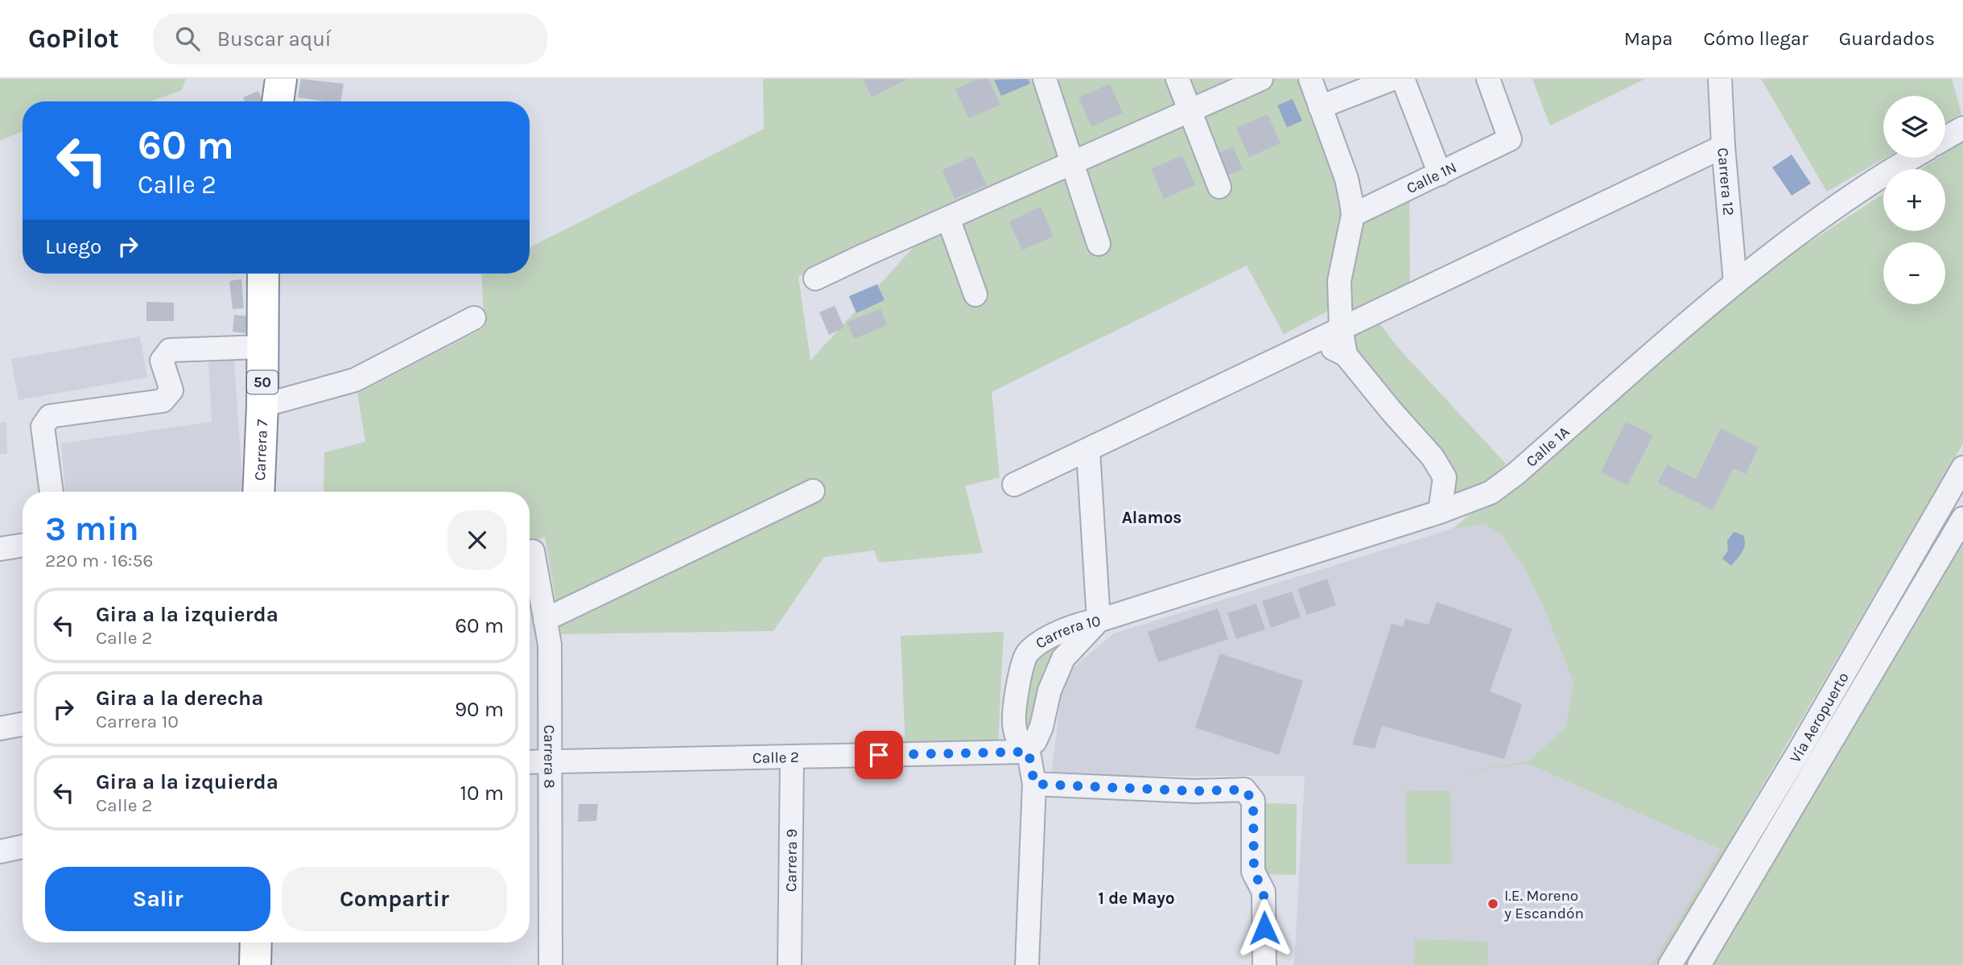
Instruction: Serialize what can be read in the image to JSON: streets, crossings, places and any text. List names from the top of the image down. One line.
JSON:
{"streets":{"highway":["50","Carrera 7"],"street":["Calle 1N","Carrera 12","Calle 1A","Carrera 10","Vía Aeropuerto","Calle 2","Carrera 8","Carrera 9"]},"crossings":[["Carrera 12","Calle 1A"],["Calle 1A","Carrera 10"],["Carrera 10","Calle 2"],["Calle 2","Carrera 8"],["Calle 2","Carrera 9"]],"districts":["Alamos","1 de Mayo"],"places":["I.E. Moreno y Escandón"],"page":{"header":"GoPilot","search":"Buscar aquí","nav":["Mapa","Cómo llegar","Guardados"],"map_buttons":["+","−"],"turn":["60 m","Calle 2"],"then":"Luego","heading":["3 min","220 m · 16:56"],"list":[{"name":"Gira a la izquierda","note":"Calle 2","value":"60 m"},{"name":"Gira a la derecha","note":"Carrera 10","value":"90 m"},{"name":"Gira a la izquierda","note":"Calle 2","value":"10 m"}],"buttons":["Salir","Compartir"]}}
